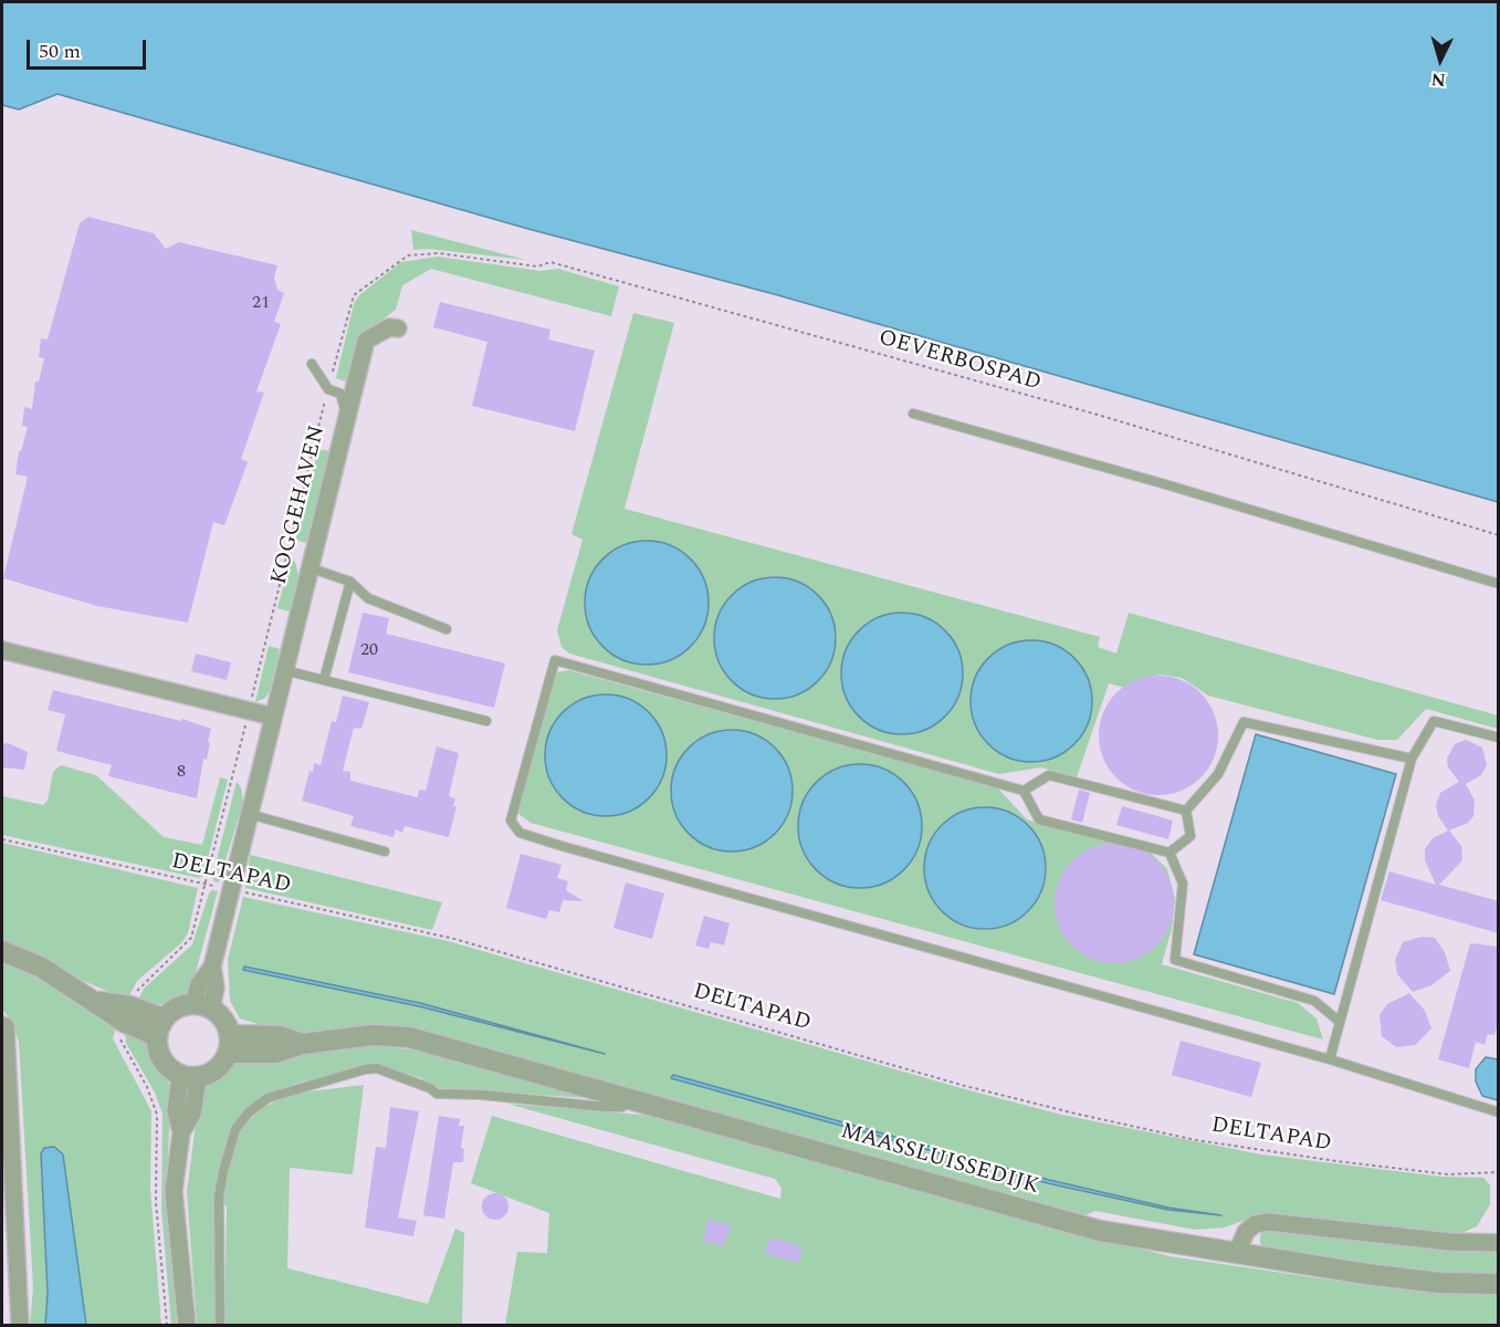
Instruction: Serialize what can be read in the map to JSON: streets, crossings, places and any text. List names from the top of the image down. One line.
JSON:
{"streets":{"street":["KOGGEHAVEN","MAASSLUISSEDIJK"],"path":["OEVERBOSPAD","DELTAPAD"]},"crossings":[["KOGGEHAVEN","DELTAPAD"],["KOGGEHAVEN","MAASSLUISSEDIJK"]],"house_numbers":["21","20","8"],"scale_bar":"50 m","north":"bottom"}
